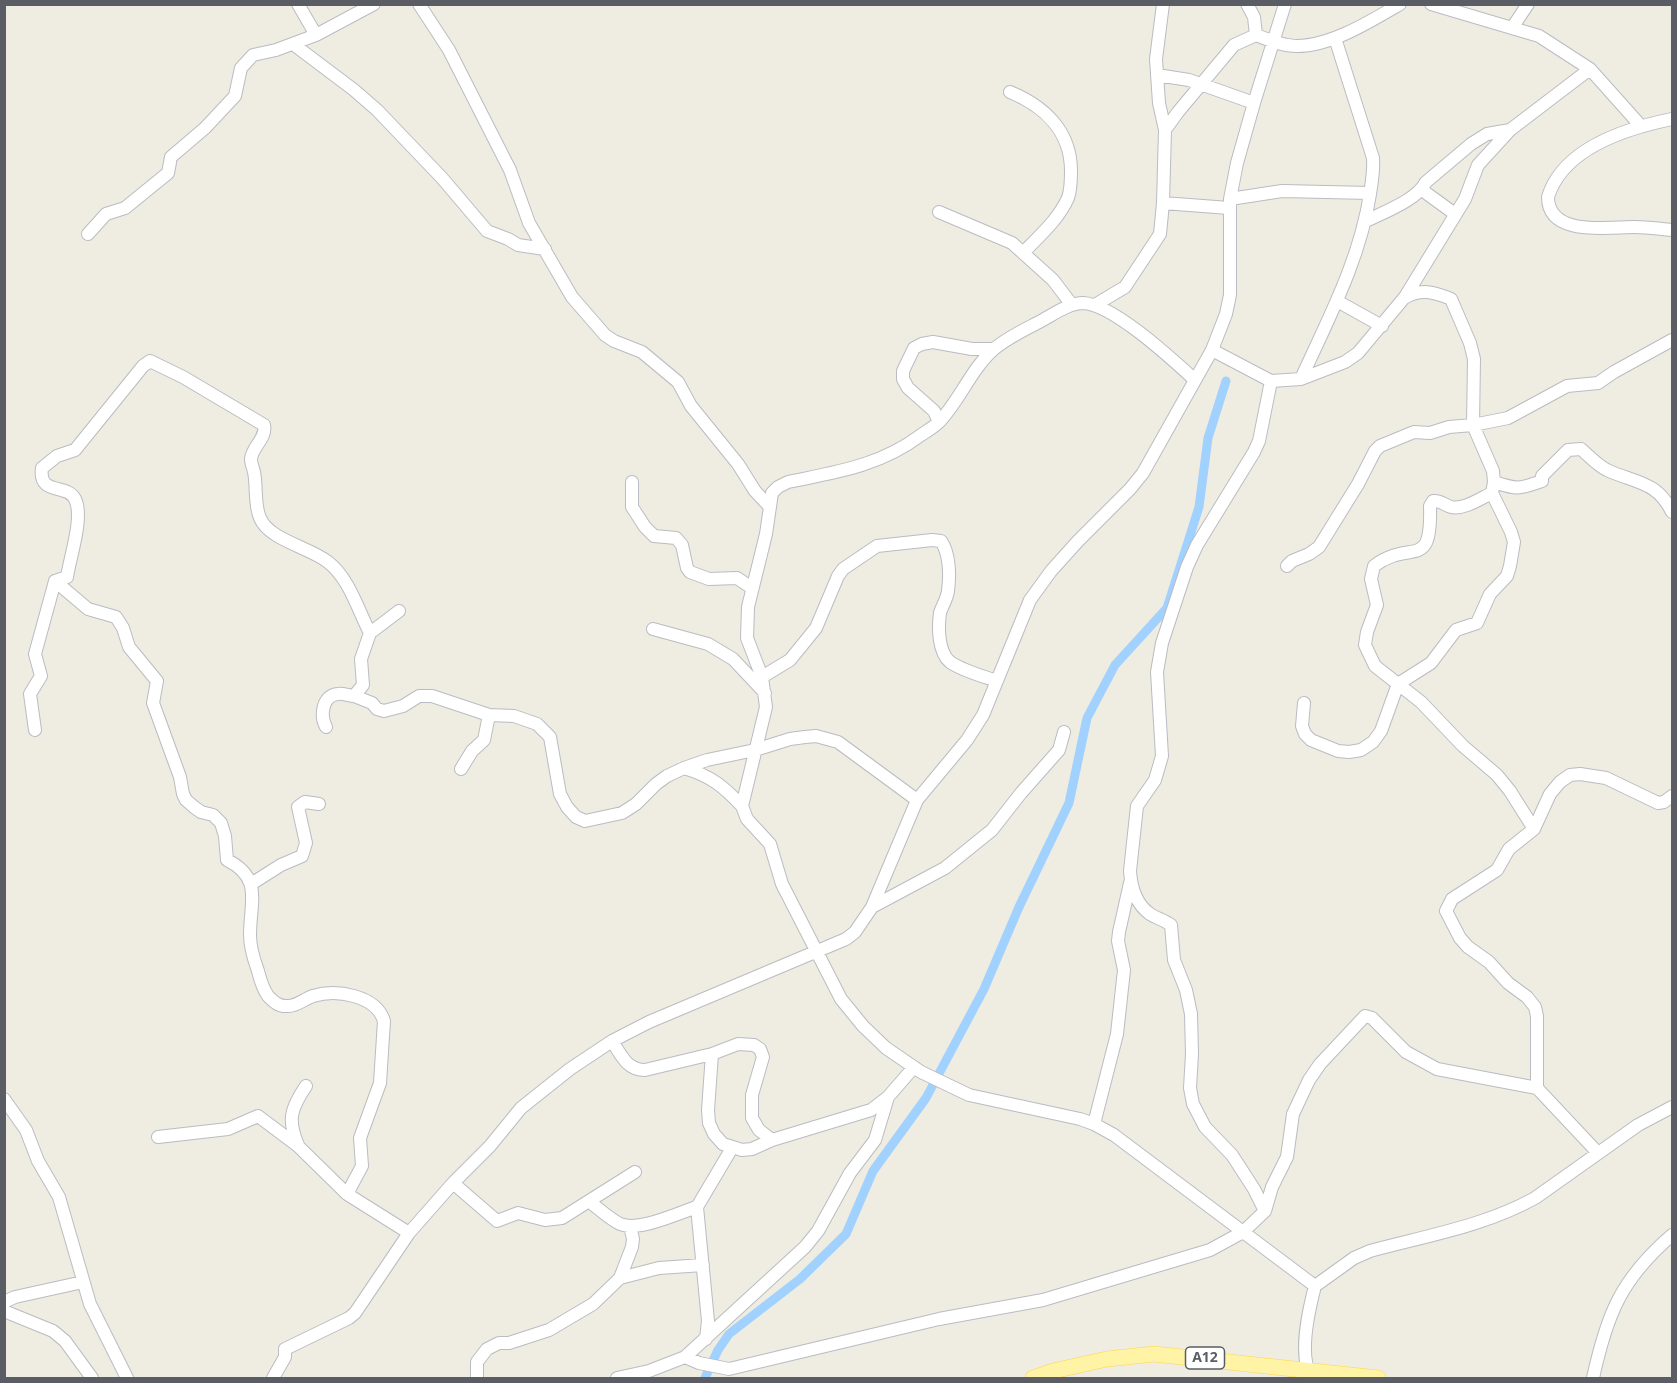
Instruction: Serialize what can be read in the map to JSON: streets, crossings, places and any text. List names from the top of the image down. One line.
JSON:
{"streets":{"main road":["A12"]}}
